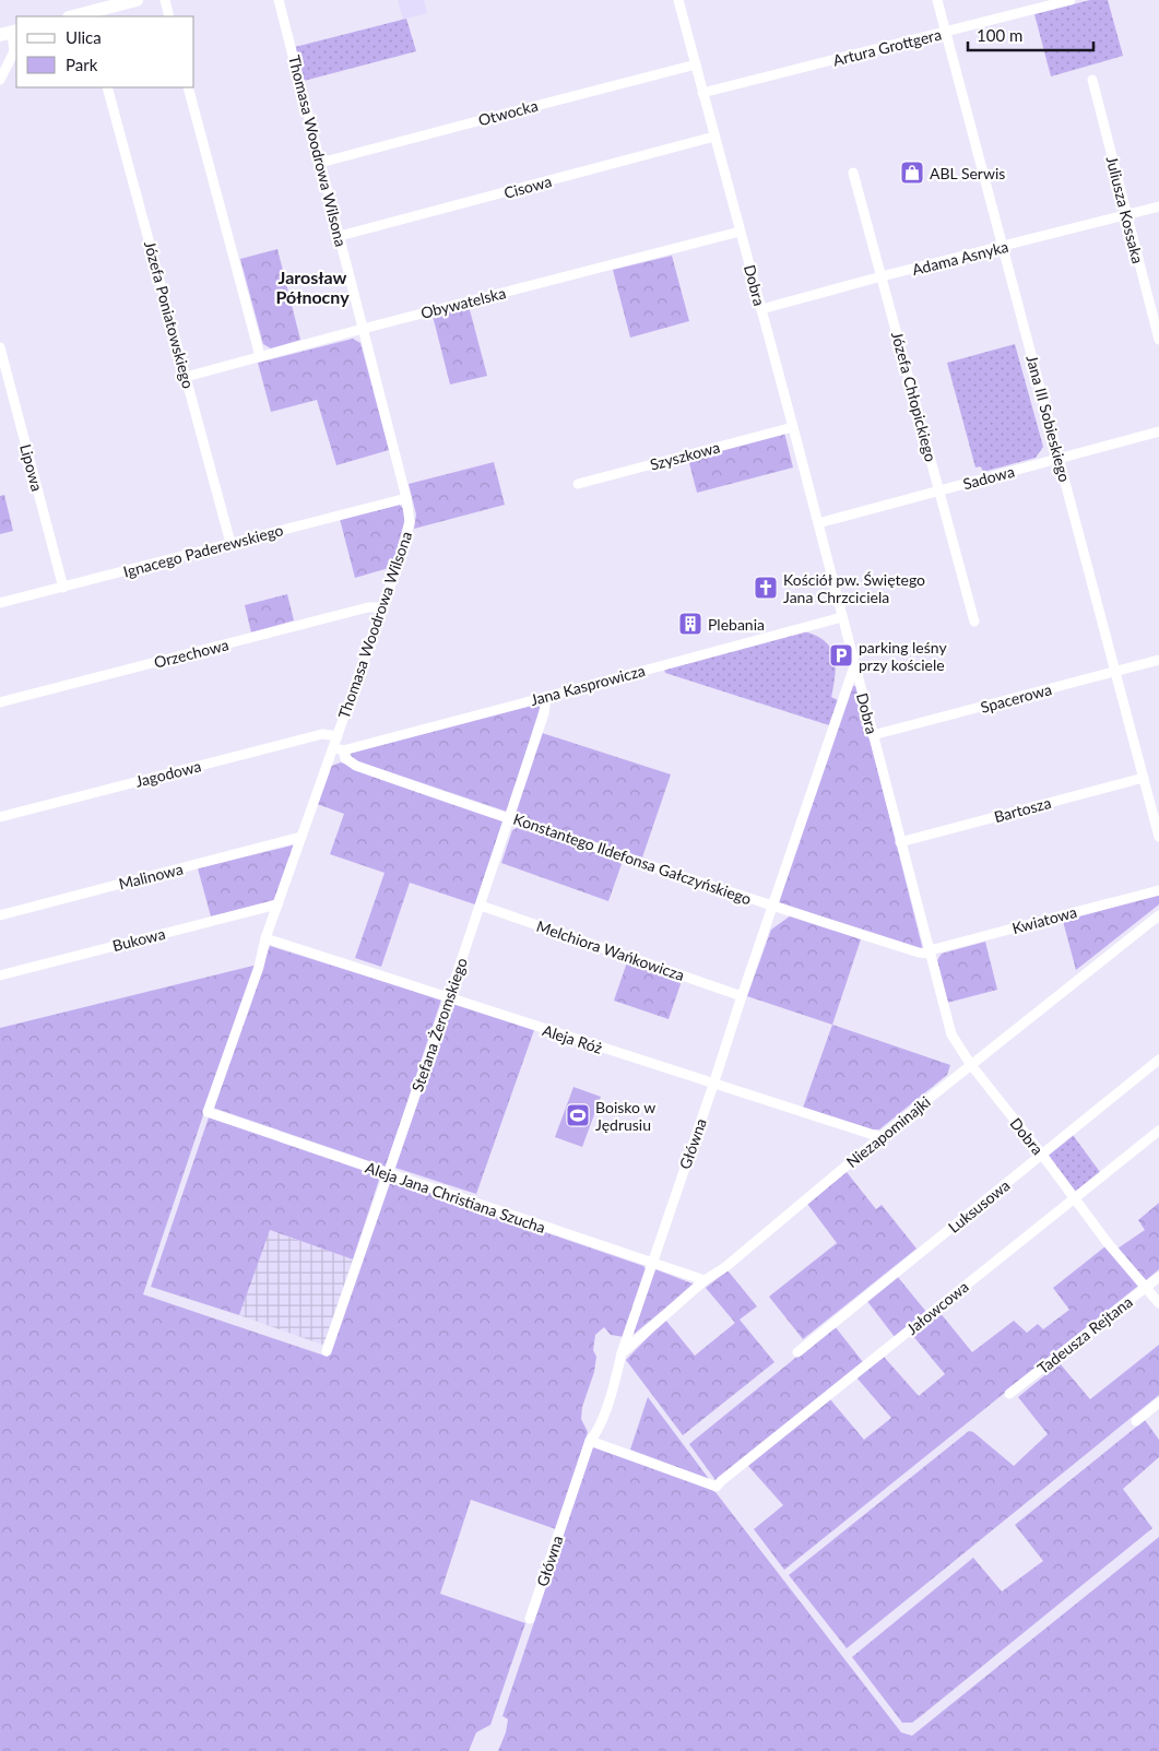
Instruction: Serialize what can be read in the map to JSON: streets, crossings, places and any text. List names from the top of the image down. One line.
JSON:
{"streets":{"street":["Artura Grottgera","Otwocka","Thomasa Woodrowa Wilsona","Cisowa","Juliusza Kossaka","Adama Asnyka","Dobra","Obywatelska","Józefa Poniatowskiego","Józefa Chłopickiego","Jana III Sobieskiego","Szyszkowa","Lipowa","Sadowa","Ignacego Paderewskiego","Orzechowa","Jana Kasprowicza","Spacerowa","Jagodowa","Bartosza","Konstantego Ildefonsa Gałczyńskiego","Malinowa","Kwiatowa","Bukowa","Melchiora Wańkowicza","Stefana Żeromskiego","Aleja Róż","Niezapominajki","Główna","Aleja Jana Christiana Szucha","Luksusowa","Jałowcowa","Tadeusza Rejtana"]},"crossings":[["Artura Grottgera","Dobra"],["Artura Grottgera","Jana III Sobieskiego"],["Otwocka","Thomasa Woodrowa Wilsona"],["Otwocka","Dobra"],["Thomasa Woodrowa Wilsona","Cisowa"],["Thomasa Woodrowa Wilsona","Obywatelska"],["Thomasa Woodrowa Wilsona","Ignacego Paderewskiego"],["Thomasa Woodrowa Wilsona","Orzechowa"],["Thomasa Woodrowa Wilsona","Jana Kasprowicza"],["Thomasa Woodrowa Wilsona","Jagodowa"],["Thomasa Woodrowa Wilsona","Konstantego Ildefonsa Gałczyńskiego"],["Thomasa Woodrowa Wilsona","Malinowa"],["Thomasa Woodrowa Wilsona","Bukowa"],["Thomasa Woodrowa Wilsona","Aleja Róż"],["Thomasa Woodrowa Wilsona","Aleja Jana Christiana Szucha"],["Cisowa","Dobra"],["Juliusza Kossaka","Adama Asnyka"],["Adama Asnyka","Dobra"],["Adama Asnyka","Józefa Chłopickiego"],["Adama Asnyka","Jana III Sobieskiego"],["Dobra","Obywatelska"],["Dobra","Szyszkowa"],["Dobra","Sadowa"],["Dobra","Jana Kasprowicza"],["Dobra","Spacerowa"],["Dobra","Bartosza"],["Dobra","Konstantego Ildefonsa Gałczyńskiego"],["Dobra","Kwiatowa"],["Dobra","Niezapominajki"],["Dobra","Główna"],["Dobra","Luksusowa"],["Dobra","Jałowcowa"],["Dobra","Tadeusza Rejtana"],["Obywatelska","Józefa Poniatowskiego"],["Józefa Poniatowskiego","Ignacego Paderewskiego"],["Józefa Chłopickiego","Sadowa"],["Jana III Sobieskiego","Sadowa"],["Jana III Sobieskiego","Spacerowa"],["Jana III Sobieskiego","Bartosza"],["Lipowa","Ignacego Paderewskiego"],["Jana Kasprowicza","Konstantego Ildefonsa Gałczyńskiego"],["Jana Kasprowicza","Stefana Żeromskiego"],["Konstantego Ildefonsa Gałczyńskiego","Kwiatowa"],["Konstantego Ildefonsa Gałczyńskiego","Stefana Żeromskiego"],["Konstantego Ildefonsa Gałczyńskiego","Główna"],["Melchiora Wańkowicza","Stefana Żeromskiego"],["Melchiora Wańkowicza","Główna"],["Stefana Żeromskiego","Aleja Róż"],["Stefana Żeromskiego","Aleja Jana Christiana Szucha"],["Aleja Róż","Niezapominajki"],["Aleja Róż","Główna"],["Niezapominajki","Główna"],["Niezapominajki","Aleja Jana Christiana Szucha"],["Główna","Aleja Jana Christiana Szucha"],["Główna","Jałowcowa"]],"districts":["Jarosław Północny"],"places":{"shop":["ABL Serwis"],"church":["Kościół pw. Świętego Jana Chrzciciela"],"building":["Plebania"],"parking":["parking leśny przy kościele"],"sports":["Boisko w Jędrusiu"]},"legend":["Ulica","Park"],"scale_bar":"100 m"}
